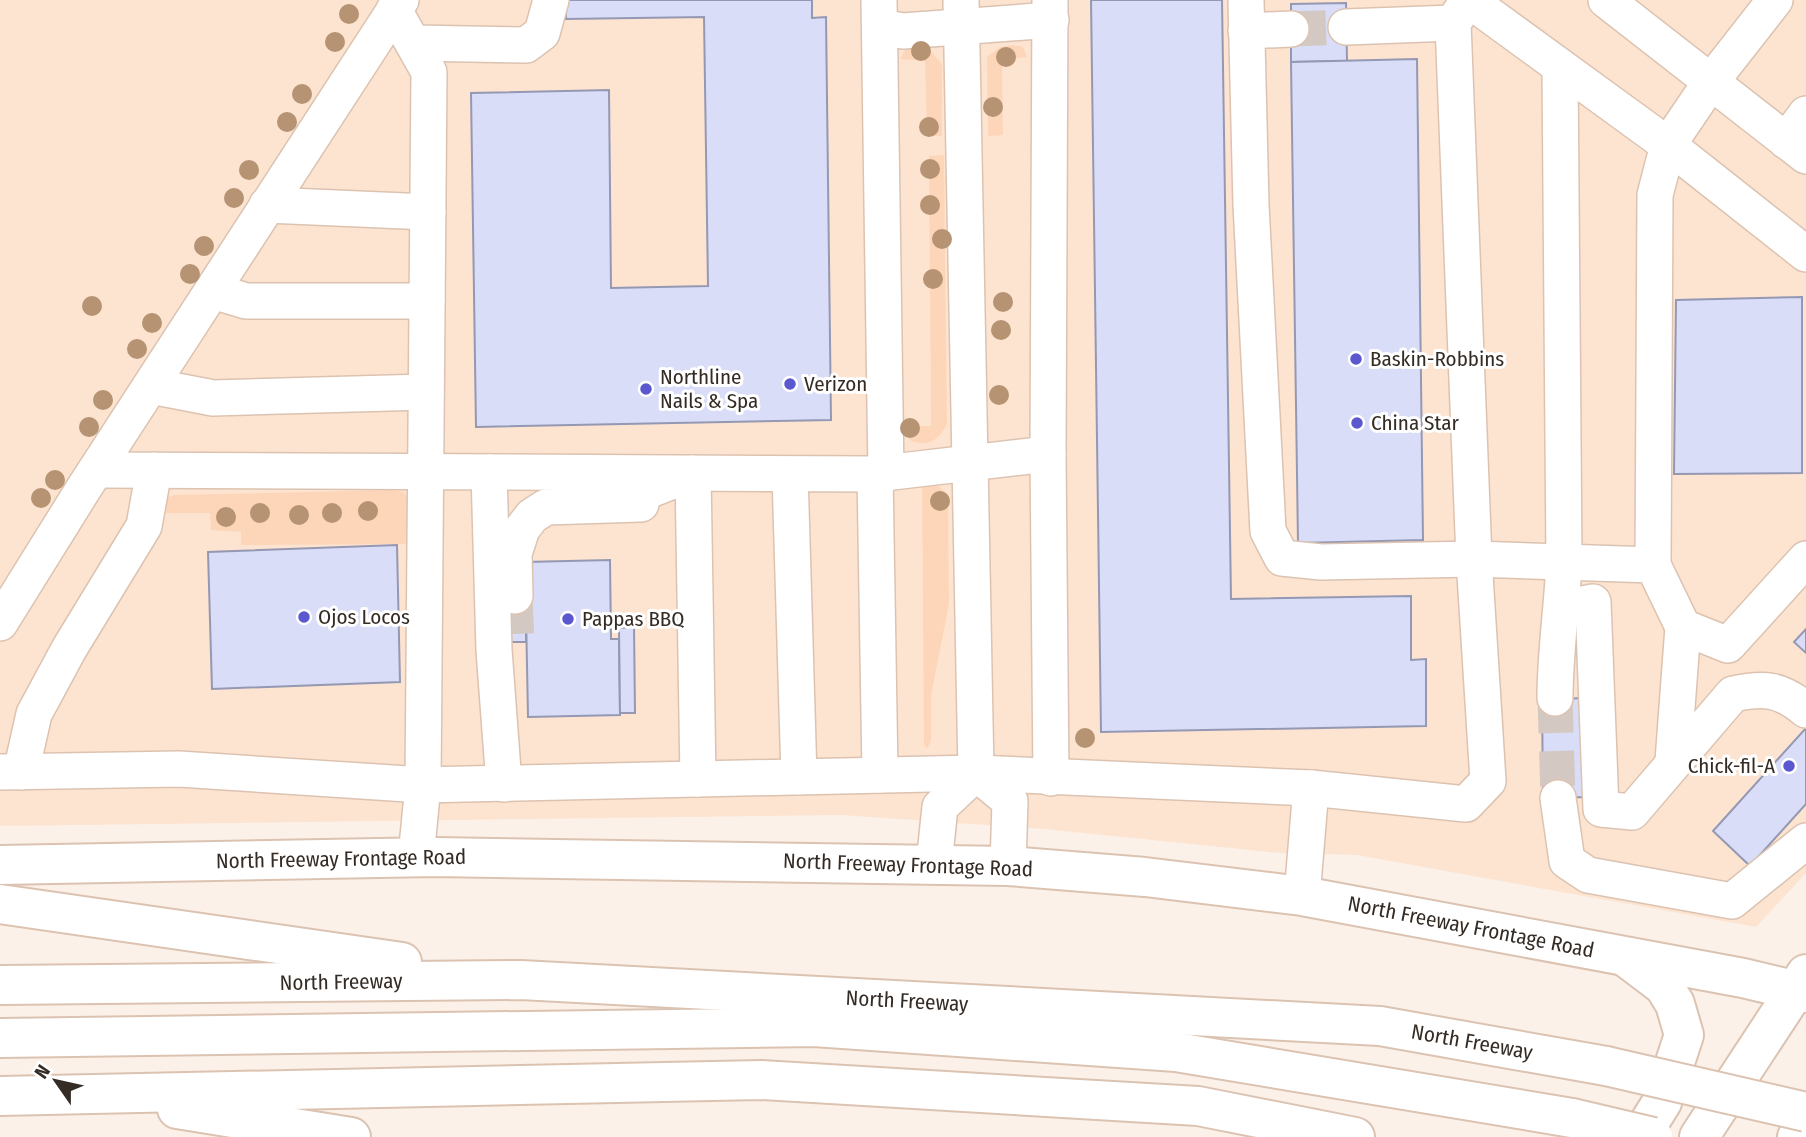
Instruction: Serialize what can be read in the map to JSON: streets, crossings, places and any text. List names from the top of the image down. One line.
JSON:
{"streets":{"main road":["North Freeway Frontage Road","North Freeway"]},"places":["Baskin-Robbins","Verizon","Northline Nails & Spa","China Star","Ojos Locos","Pappas BBQ","Chick-fil-A"],"north":"top left"}
